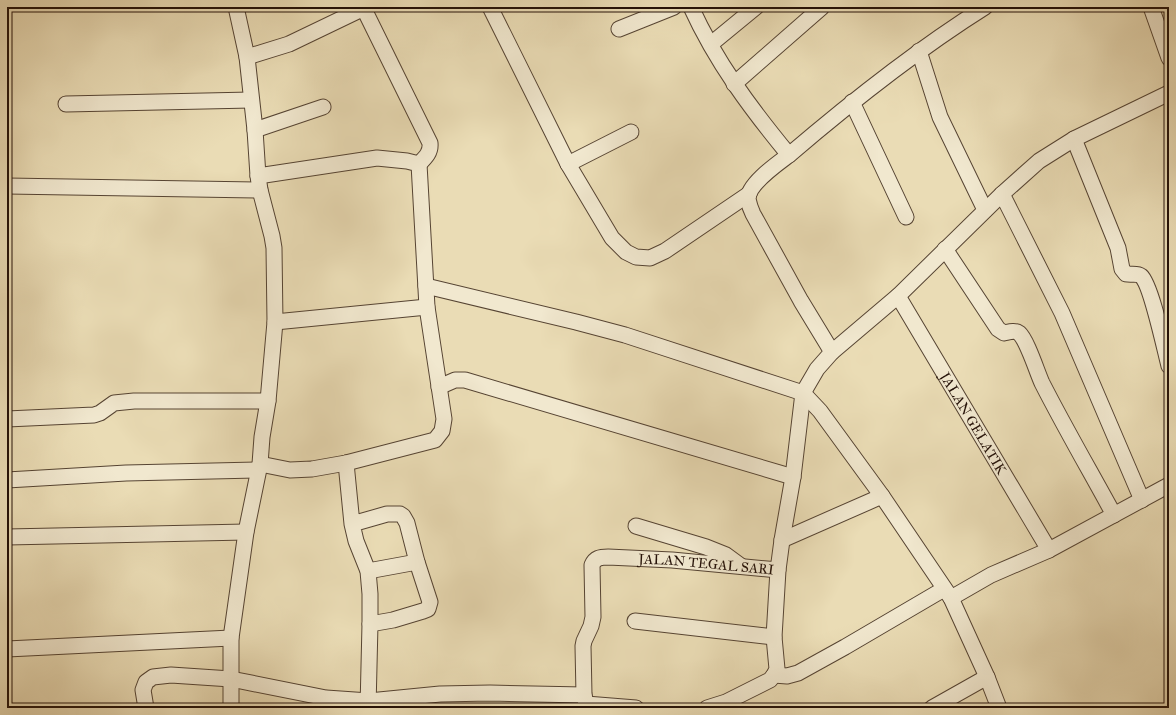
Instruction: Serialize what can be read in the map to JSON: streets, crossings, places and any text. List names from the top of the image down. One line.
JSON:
{"streets":{"street":["JALAN GELATIK","JALAN TEGAL SARI"]},"crossings":[["JALAN GELATIK","JALAN TEGAL SARI"]]}
